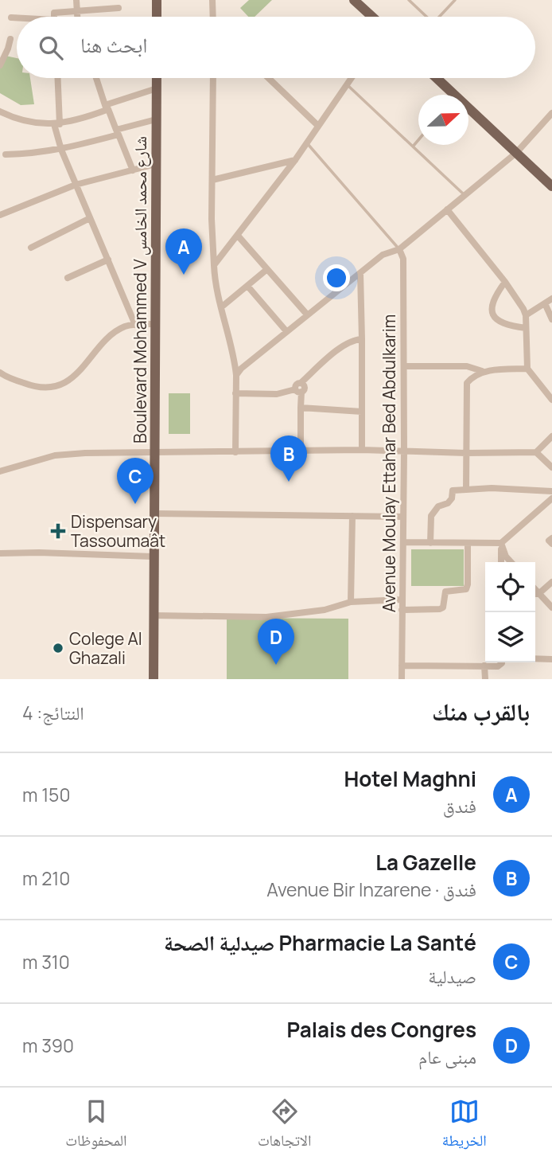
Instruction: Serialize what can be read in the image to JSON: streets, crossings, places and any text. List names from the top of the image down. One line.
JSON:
{"streets":{"main road":["Boulevard Mohammed V شارع محمد الخامس"],"street":["Avenue Moulay Ettahar Bed Abdulkarim"]},"places":{"health":["Dispensary Tassoumaât"],"other":["Colege Al Ghazali"]},"north":"right","page":{"search":"ابحث هنا","pins":["A","B","C","D"],"heading":["بالقرب منك","النتائج: 4"],"list":[{"mark":"A","name":"Hotel Maghni","note":"فندق","value":"150 m"},{"mark":"B","name":"La Gazelle","note":"فندق · Avenue Bir Inzarene","value":"210 m"},{"mark":"C","name":"Pharmacie La Santé صيدلية الصحة","note":"صيدلية","value":"310 m"},{"mark":"D","name":"Palais des Congres","note":"مبنى عام","value":"390 m"}],"nav":["الخريطة","الاتجاهات","المحفوظات"]}}
